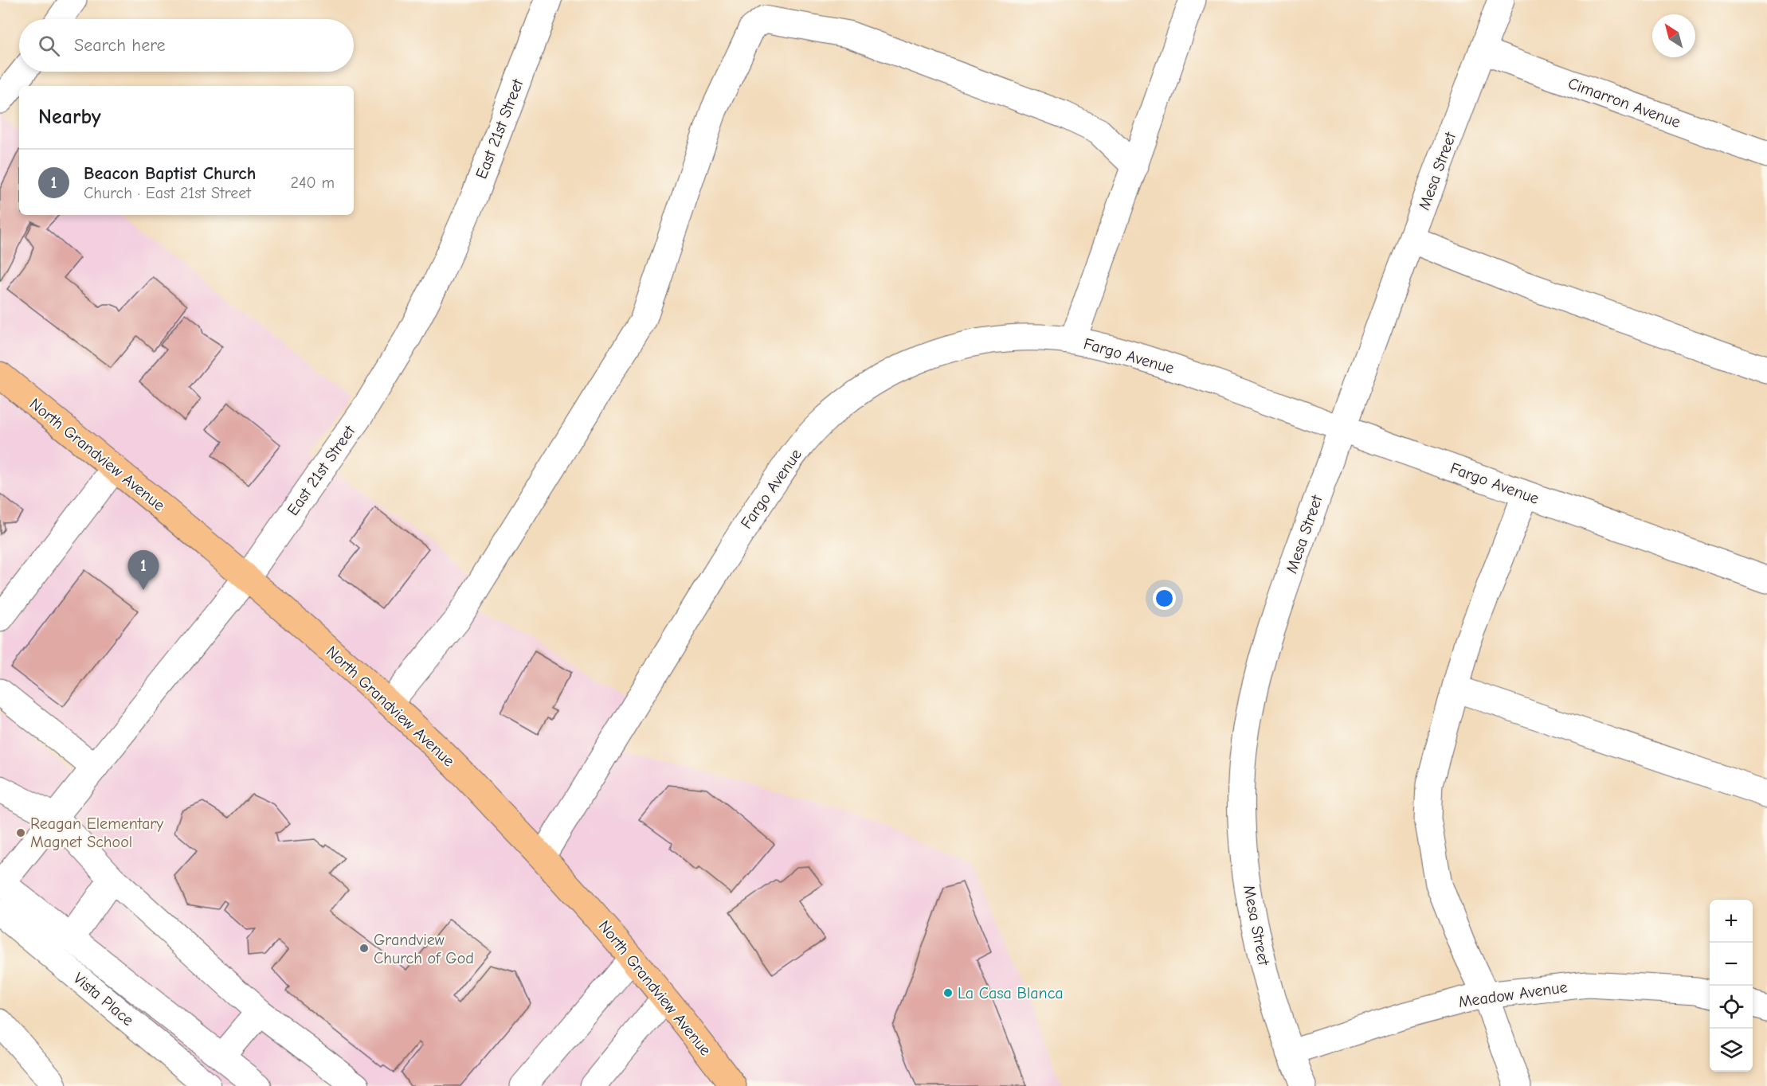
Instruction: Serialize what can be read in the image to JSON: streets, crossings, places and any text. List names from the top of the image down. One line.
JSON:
{"streets":{"main road":["North Grandview Avenue"],"street":["Cimarron Avenue","East 21st Street","Mesa Street","Fargo Avenue","Meadow Avenue","Vista Place"]},"crossings":[["Cimarron Avenue","Mesa Street"],["East 21st Street","North Grandview Avenue"],["Mesa Street","Fargo Avenue"],["Mesa Street","Meadow Avenue"],["Fargo Avenue","North Grandview Avenue"]],"places":["Reagan Elementary Magnet School","Grandview Church of God","La Casa Blanca"],"north":"top left","page":{"search":"Search here","heading":"Nearby","list":[{"mark":"1","name":"Beacon Baptist Church","note":"Church · East 21st Street","value":"240 m"}],"pins":"1","map_buttons":["+","−"]}}
